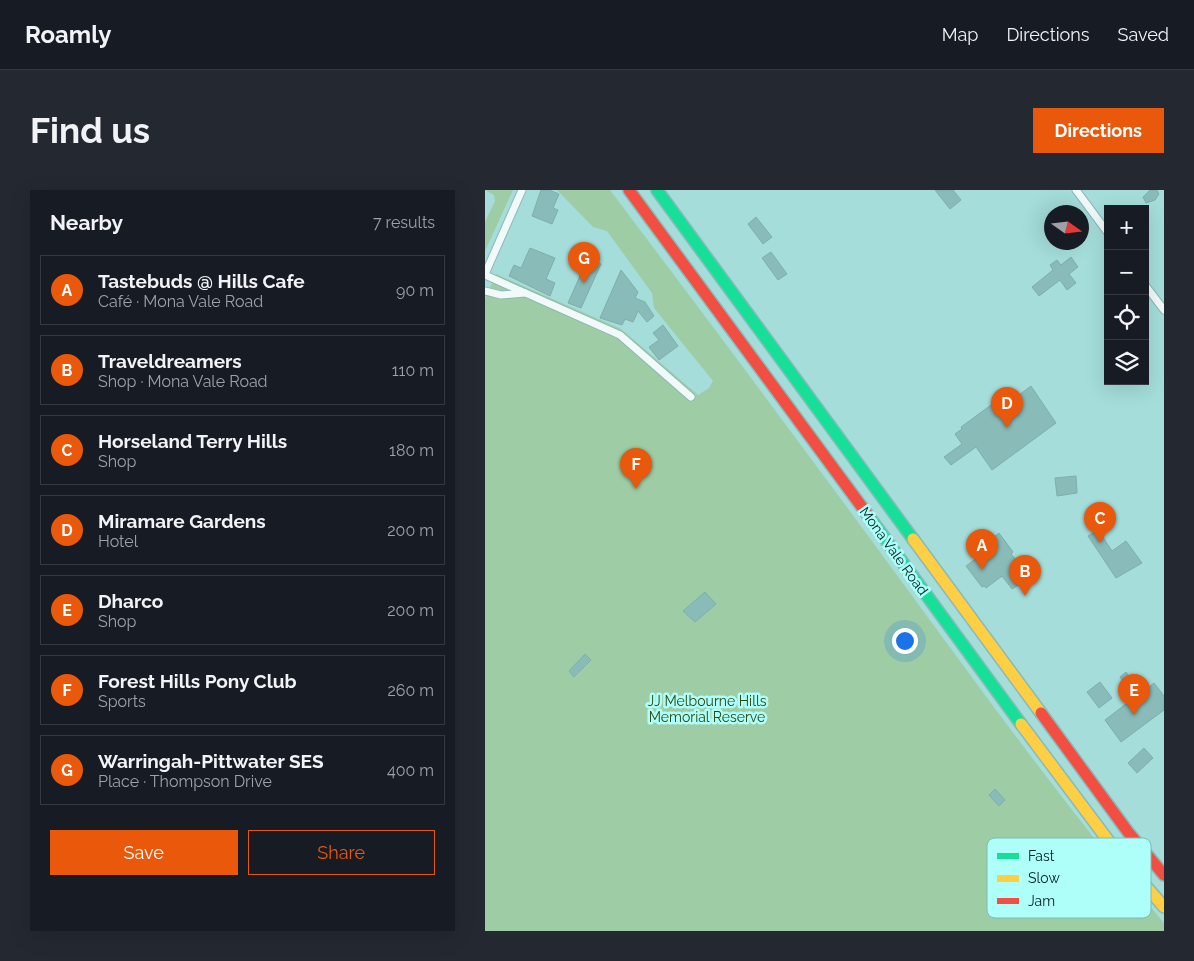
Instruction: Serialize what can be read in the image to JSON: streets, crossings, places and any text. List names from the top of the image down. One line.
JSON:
{"streets":{"highway":["Mona Vale Road"]},"parks":["JJ Melbourne Hills Memorial Reserve"],"legend":["Fast","Slow","Jam"],"north":"right","page":{"header":"Roamly","nav":["Map","Directions","Saved"],"buttons":["Directions",["Save","Share"]],"title":"Find us","heading":["Nearby","7 results"],"map_buttons":["+","−"],"pins":["G","D","F","C","A","B","E"],"list":[{"mark":"A","name":"Tastebuds @ Hills Cafe","note":"Café · Mona Vale Road","value":"90 m"},{"mark":"B","name":"Traveldreamers","note":"Shop · Mona Vale Road","value":"110 m"},{"mark":"C","name":"Horseland Terry Hills","note":"Shop","value":"180 m"},{"mark":"D","name":"Miramare Gardens","note":"Hotel","value":"200 m"},{"mark":"E","name":"Dharco","note":"Shop","value":"200 m"},{"mark":"F","name":"Forest Hills Pony Club","note":"Sports","value":"260 m"},{"mark":"G","name":"Warringah-Pittwater SES","note":"Place · Thompson Drive","value":"400 m"}]}}
